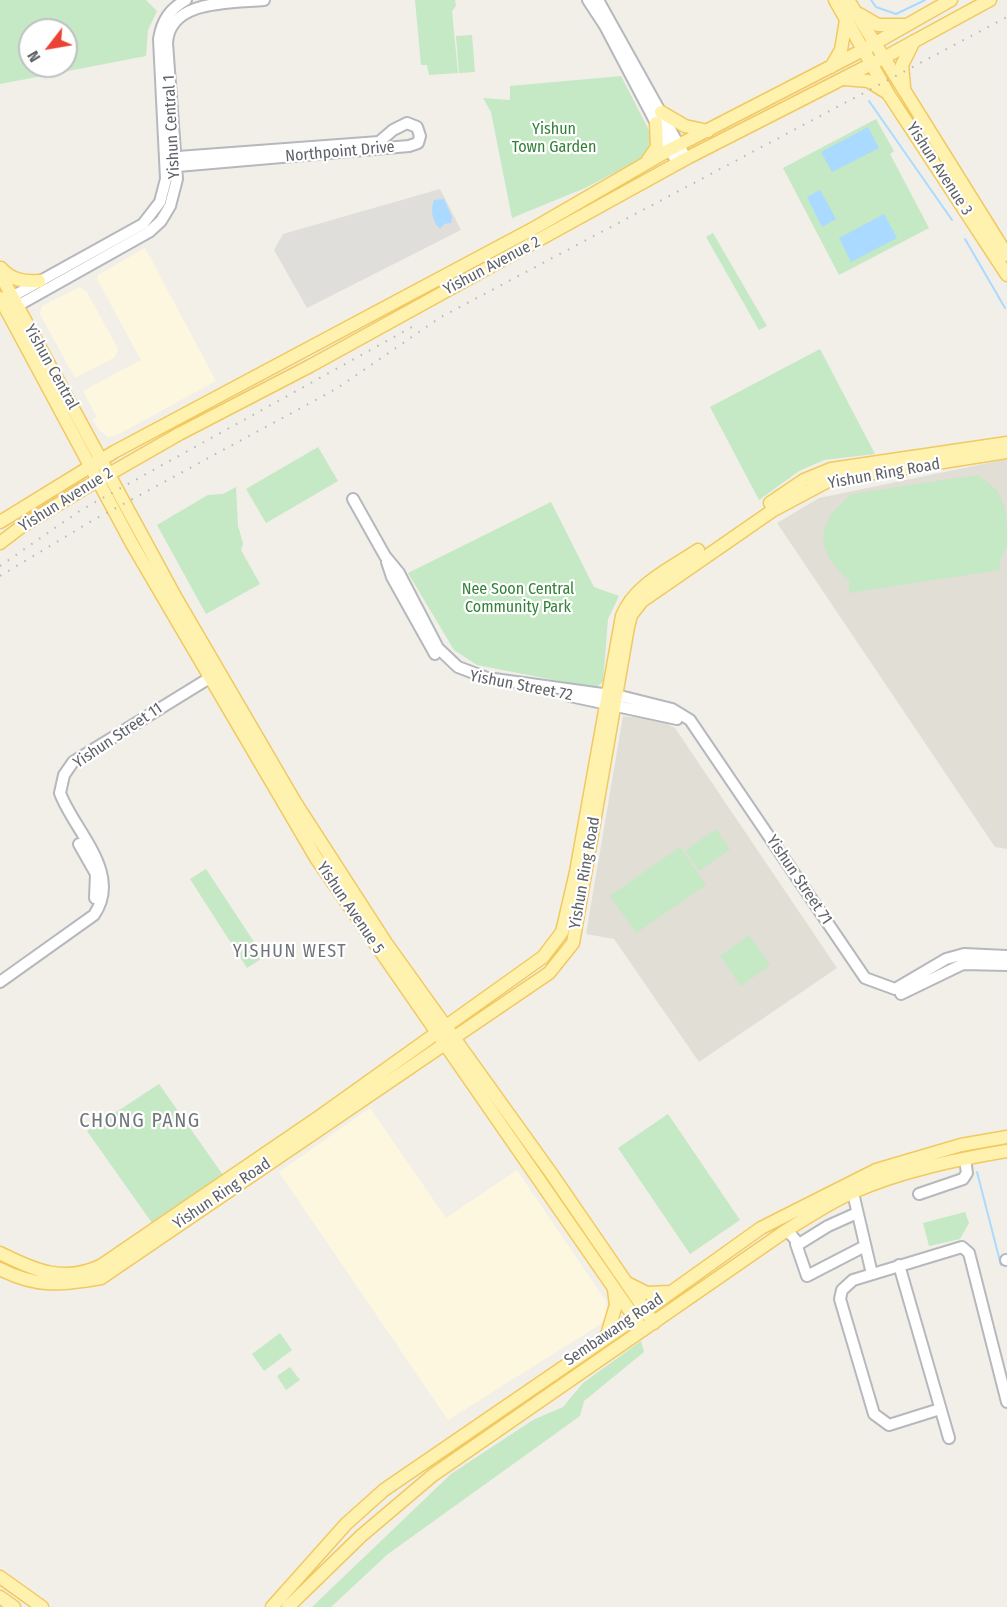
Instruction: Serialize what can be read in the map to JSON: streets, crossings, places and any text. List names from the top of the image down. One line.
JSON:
{"streets":{"main road":["Yishun Avenue 3","Yishun Avenue 2","Yishun Central","Yishun Ring Road","Yishun Avenue 5","Sembawang Road"],"street":["Yishun Central 1","Northpoint Drive","Yishun Street 72","Yishun Street 11","Yishun Street 71"]},"crossings":[["Yishun Central 1","Northpoint Drive"],["Yishun Central 1","Yishun Central"],["Yishun Avenue 3","Yishun Avenue 2"],["Yishun Avenue 2","Yishun Central"],["Yishun Avenue 2","Yishun Avenue 5"],["Yishun Central","Yishun Avenue 5"],["Yishun Ring Road","Yishun Street 72"],["Yishun Ring Road","Yishun Street 71"],["Yishun Ring Road","Yishun Avenue 5"],["Yishun Street 72","Yishun Street 71"],["Yishun Street 11","Yishun Avenue 5"],["Yishun Avenue 5","Sembawang Road"]],"districts":["YISHUN WEST","CHONG PANG"],"parks":["Yishun Town Garden","Nee Soon Central Community Park"],"north":"bottom left"}
